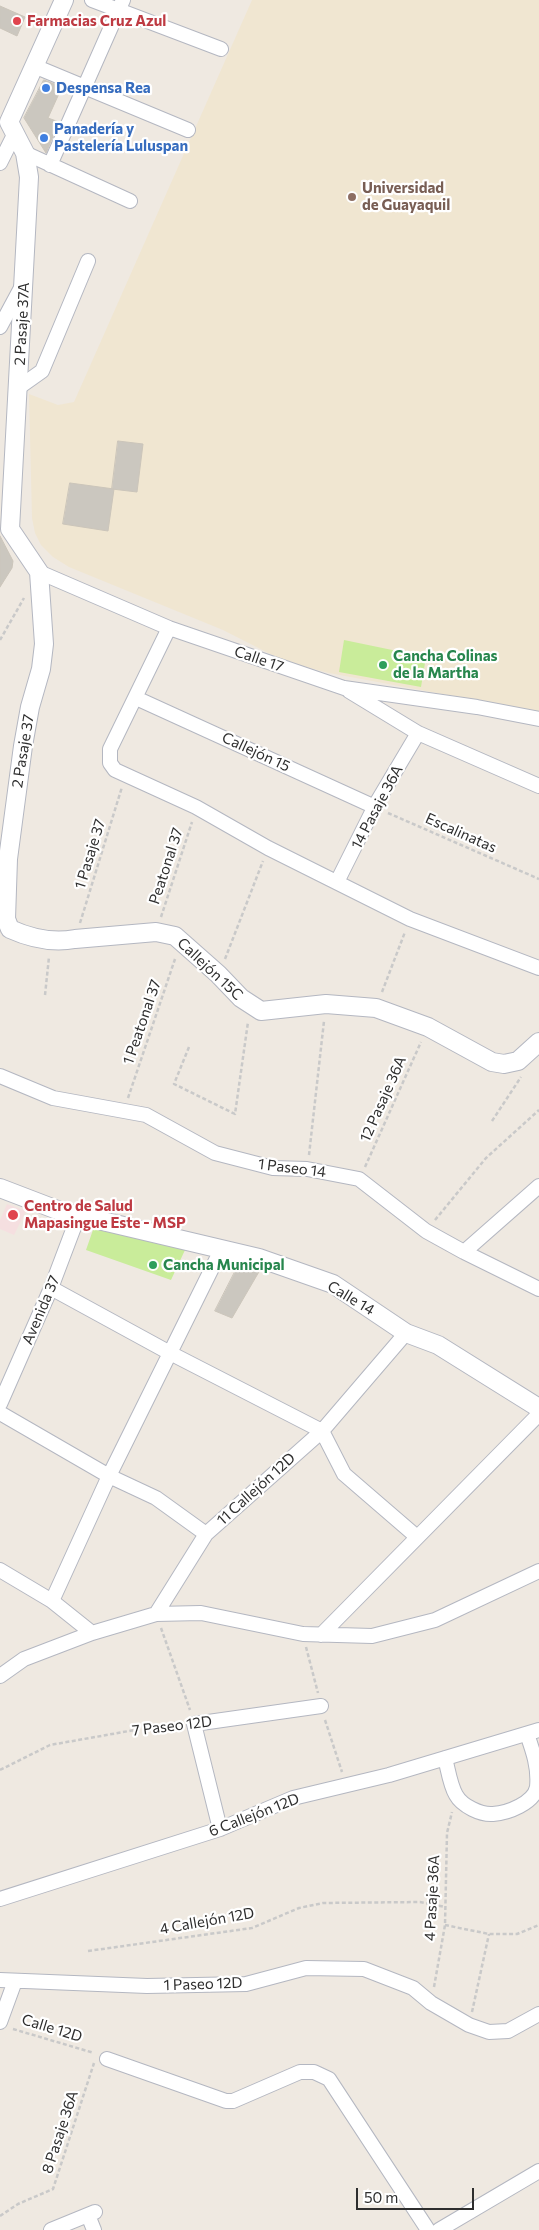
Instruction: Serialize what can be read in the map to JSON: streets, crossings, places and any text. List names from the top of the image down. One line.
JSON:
{"streets":{"street":["2 Pasaje 37A","Calle 17","2 Pasaje 37","Callejón 15","14 Pasaje 36A","Callejón 15C","1 Paseo 14","Calle 14","Avenida 37","11 Callejón 12D","7 Paseo 12D","6 Callejón 12D","1 Paseo 12D"],"path":["Escalinatas","1 Pasaje 37","Peatonal 37","1 Peatonal 37","12 Pasaje 36A","4 Pasaje 36A","4 Callejón 12D","Calle 12D","8 Pasaje 36A"]},"crossings":[["Calle 17","2 Pasaje 37"],["2 Pasaje 37","Callejón 15C"],["Callejón 15","14 Pasaje 36A"],["Callejón 15","Escalinatas"],["14 Pasaje 36A","Escalinatas"],["1 Pasaje 37","Callejón 15C"],["Peatonal 37","Callejón 15C"],["Callejón 15C","1 Peatonal 37"],["Callejón 15C","12 Pasaje 36A"],["1 Peatonal 37","1 Paseo 14"],["12 Pasaje 36A","1 Paseo 14"],["Calle 14","Avenida 37"],["Calle 14","11 Callejón 12D"],["4 Pasaje 36A","4 Callejón 12D"],["4 Pasaje 36A","1 Paseo 12D"],["Calle 12D","8 Pasaje 36A"]],"places":["Farmacias Cruz Azul","Despensa Rea","Panadería y Pastelería Luluspan","Universidad de Guayaquil","Cancha Colinas de la Martha","Centro de Salud Mapasingue Este - MSP","Cancha Municipal"],"scale_bar":"50 m"}
